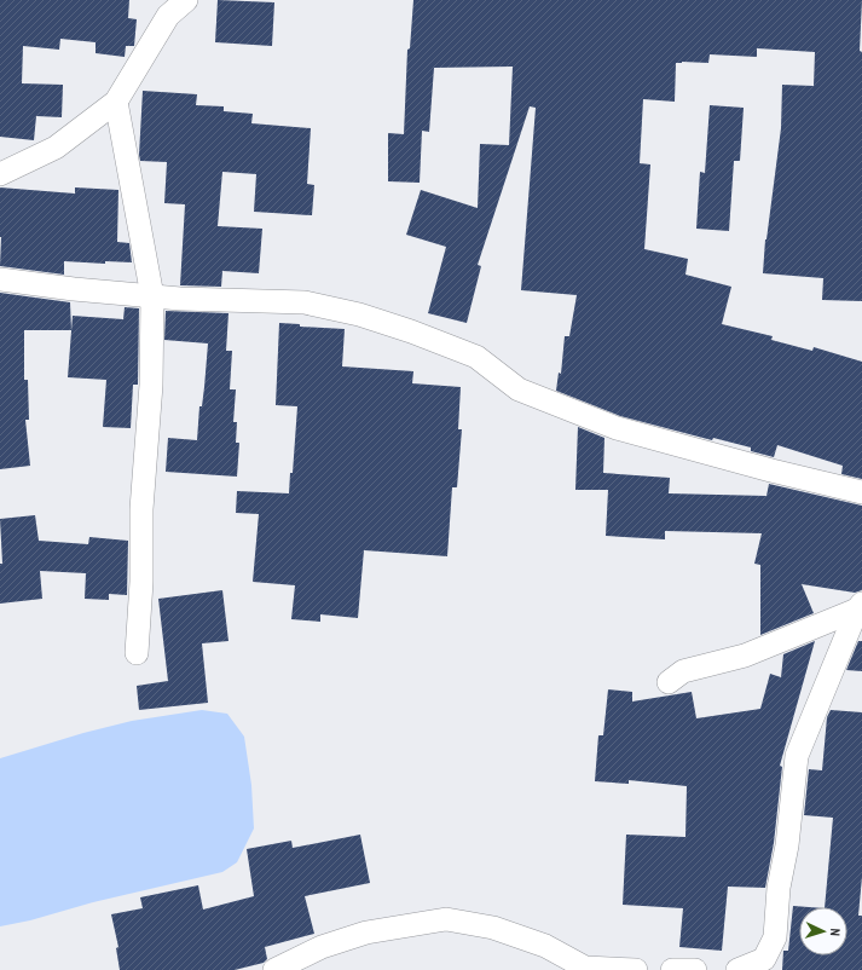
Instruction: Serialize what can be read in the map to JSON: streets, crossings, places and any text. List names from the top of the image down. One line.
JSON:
{"north":"right"}
